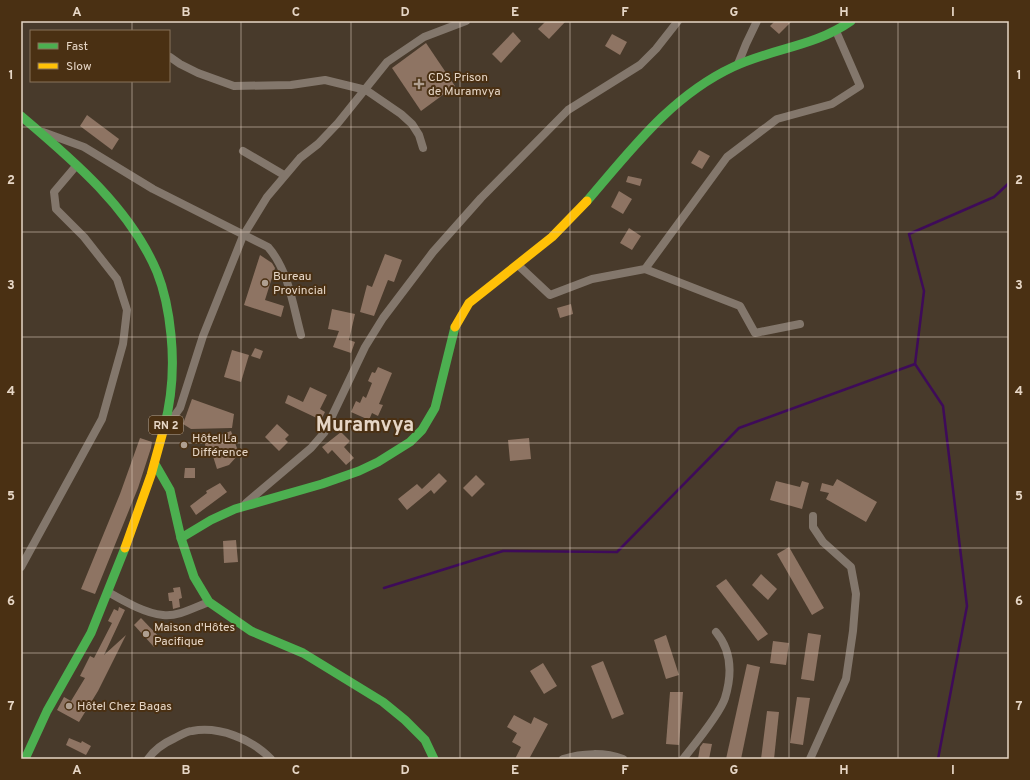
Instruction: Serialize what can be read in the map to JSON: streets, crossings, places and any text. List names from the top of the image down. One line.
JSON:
{"streets":{"main road":["RN 2"]},"districts":["Muramvya"],"places":{"health":["CDS Prison de Muramvya"],"other":["Bureau Provincial","Hôtel La Différence","Maison d'Hôtes Pacifique","Hôtel Chez Bagas"]},"legend":["Fast","Slow"],"grid":{"columns":["A","B","C","D","E","F","G","H","I"],"rows":["1","2","3","4","5","6","7"]}}
